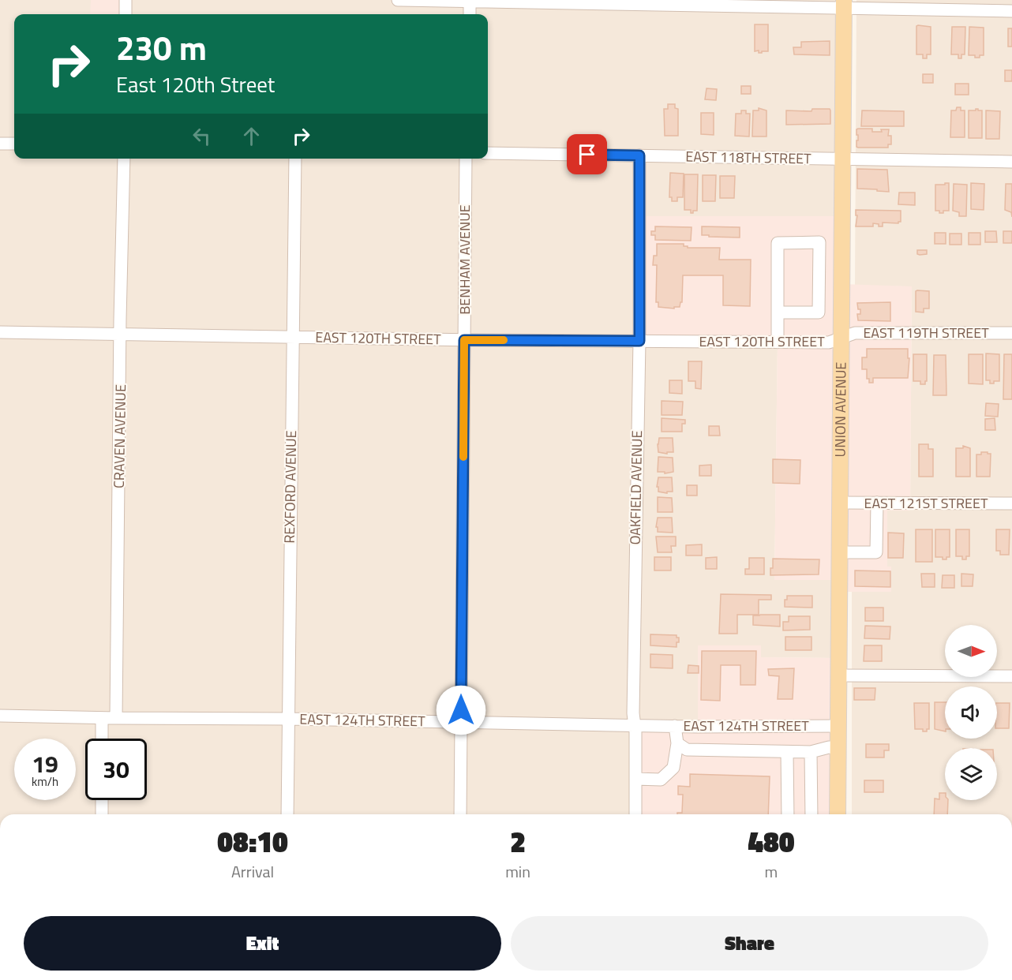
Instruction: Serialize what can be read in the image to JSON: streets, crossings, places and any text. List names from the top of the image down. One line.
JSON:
{"streets":{"main road":["UNION AVENUE"],"street":["EAST 118TH STREET","BENHAM AVENUE","EAST 119TH STREET","EAST 120TH STREET","CRAVEN AVENUE","REXFORD AVENUE","OAKFIELD AVENUE","EAST 121ST STREET","EAST 124TH STREET"]},"crossings":[["EAST 118TH STREET","UNION AVENUE"],["EAST 118TH STREET","OAKFIELD AVENUE"],["BENHAM AVENUE","EAST 120TH STREET"],["BENHAM AVENUE","EAST 124TH STREET"],["EAST 119TH STREET","EAST 120TH STREET"],["EAST 119TH STREET","UNION AVENUE"],["EAST 120TH STREET","UNION AVENUE"],["EAST 120TH STREET","CRAVEN AVENUE"],["EAST 120TH STREET","REXFORD AVENUE"],["EAST 120TH STREET","OAKFIELD AVENUE"],["UNION AVENUE","EAST 121ST STREET"],["UNION AVENUE","EAST 124TH STREET"],["CRAVEN AVENUE","EAST 124TH STREET"],["REXFORD AVENUE","EAST 124TH STREET"],["OAKFIELD AVENUE","EAST 124TH STREET"]],"north":"right","page":{"turn":["230 m","East 120th Street"],"speed":"19 km/h","limit":"30","eta":["08:10","Arrival","2","min","480","m"],"buttons":["Exit","Share"]}}
